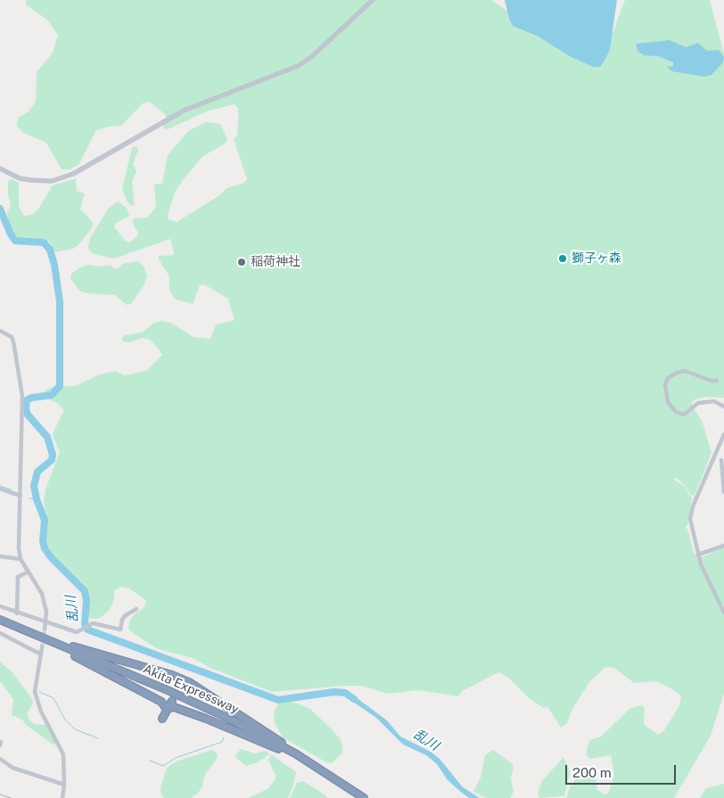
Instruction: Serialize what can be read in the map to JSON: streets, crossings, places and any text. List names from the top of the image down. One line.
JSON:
{"streets":{"highway":["Akita Expressway"]},"water":["乱川"],"places":["獅子ヶ森","稲荷神社"],"scale_bar":"200 m"}
